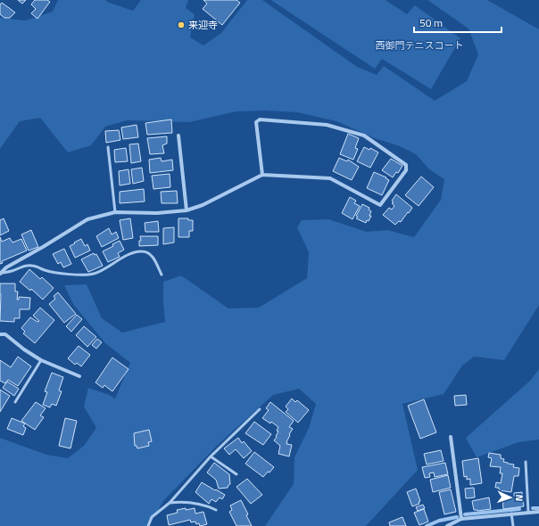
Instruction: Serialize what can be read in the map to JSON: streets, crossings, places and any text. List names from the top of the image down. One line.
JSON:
{"parks":["西御門テニスコート"],"places":["来迎寺"],"scale_bar":"50 m","north":"right"}
